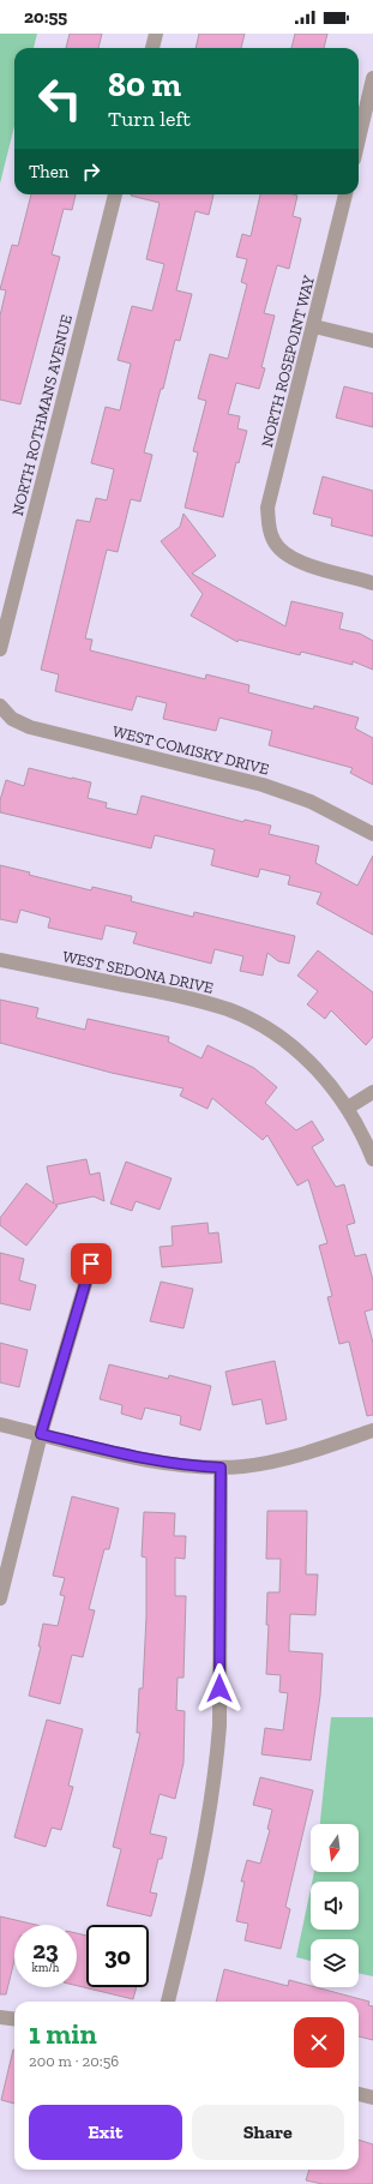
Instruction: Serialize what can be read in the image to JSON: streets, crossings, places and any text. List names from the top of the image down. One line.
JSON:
{"streets":{"street":["NORTH ROSEPOINT WAY","NORTH ROTHMANS AVENUE","WEST COMISKY DRIVE","WEST SEDONA DRIVE"]},"north":"bottom","page":{"status":"20:55","turn":["80 m","Turn left"],"then":"Then","speed":"23 km/h","limit":"30","heading":["1 min","200 m · 20:56"],"buttons":["Exit","Share"]}}
